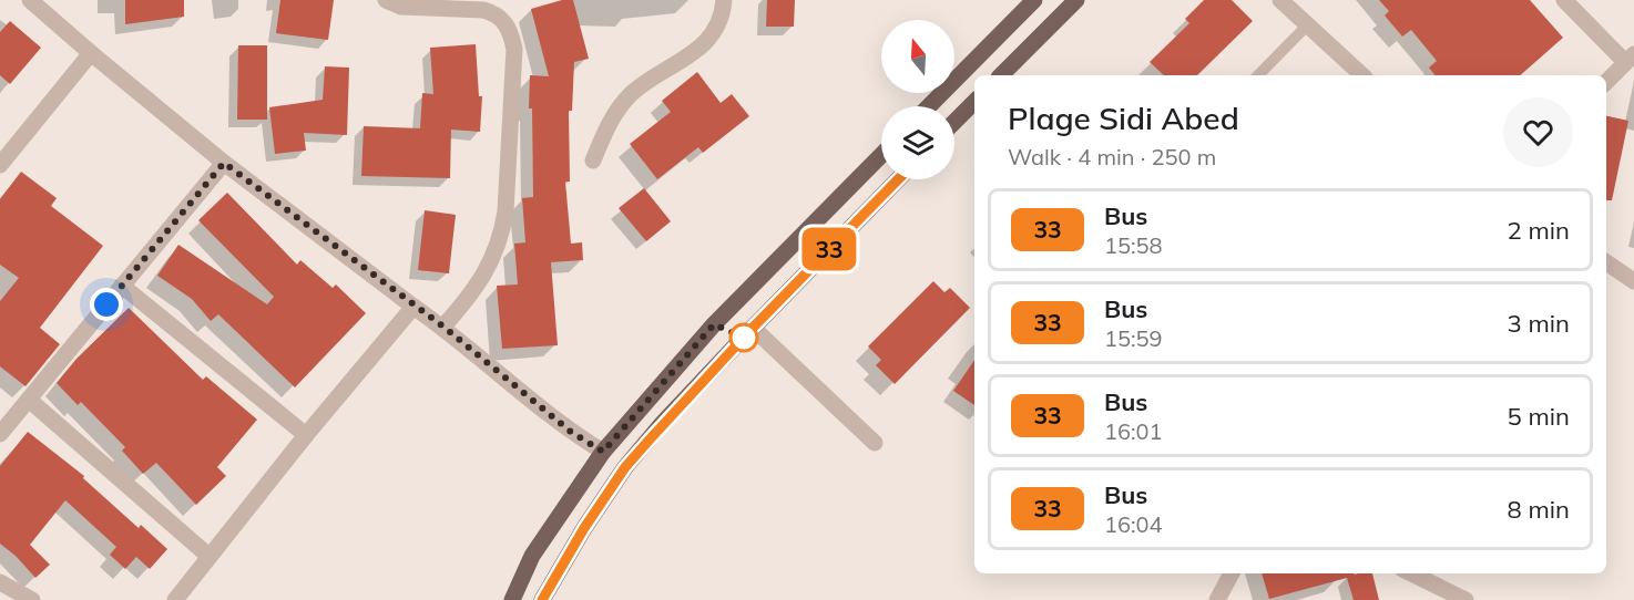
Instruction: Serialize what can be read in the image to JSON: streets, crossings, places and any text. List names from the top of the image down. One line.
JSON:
{"lines":["bus line 33"],"north":"top","page":{"on_map":"33","heading":["Plage Sidi Abed","Walk · 4 min · 250 m"],"list":[{"mark":"33","name":"Bus","note":"15:58","value":"2 min"},{"mark":"33","name":"Bus","note":"15:59","value":"3 min"},{"mark":"33","name":"Bus","note":"16:01","value":"5 min"},{"mark":"33","name":"Bus","note":"16:04","value":"8 min"}]}}
